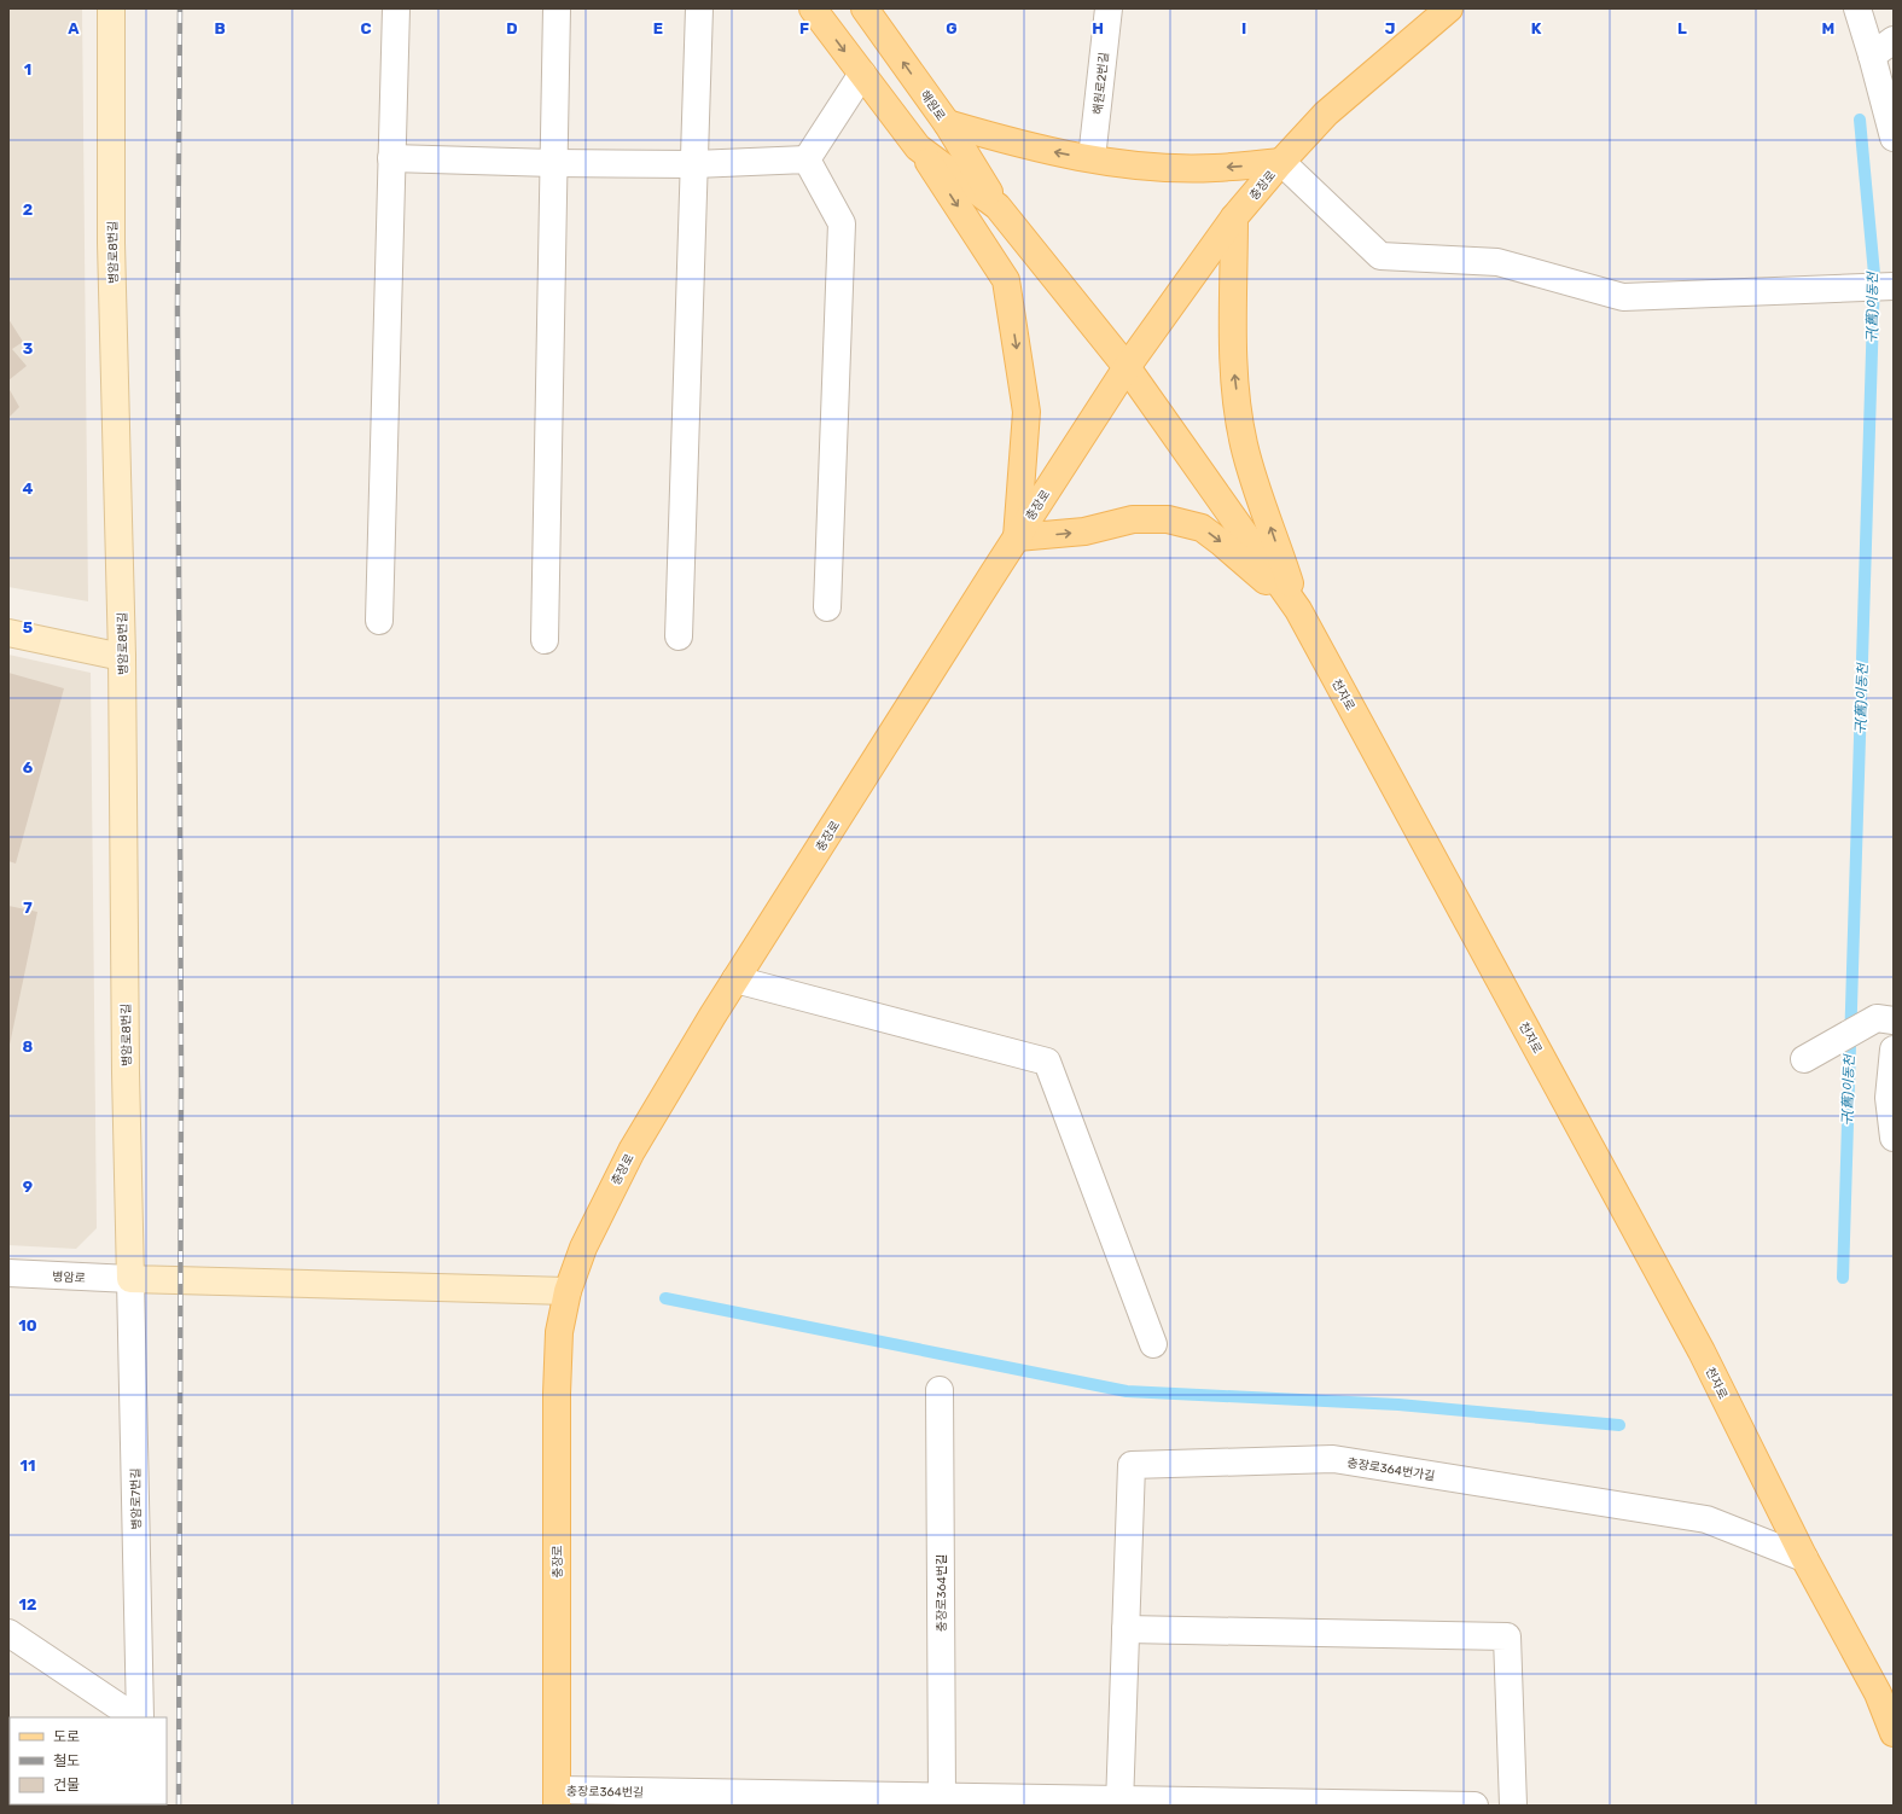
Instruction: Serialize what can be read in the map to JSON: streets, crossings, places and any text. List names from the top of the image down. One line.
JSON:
{"streets":{"main road":["해원로","충장로","천자로"],"street":["해원로2번길","병암로8번길","병암로","충장로364번가길","병암로7번길","충장로364번길"]},"crossings":[["해원로","천자로"],["충장로","천자로"],["충장로","충장로364번길"],["병암로8번길","병암로"],["병암로8번길","병암로7번길"],["천자로","충장로364번가길"],["병암로","병암로7번길"],["충장로364번가길","충장로364번길"]],"water":["구(舊)이동천"],"legend":["도로","철도","건물"],"grid":{"columns":["A","B","C","D","E","F","G","H","I","J","K","L","M"],"rows":["1","2","3","4","5","6","7","8","9","10","11","12"]}}
